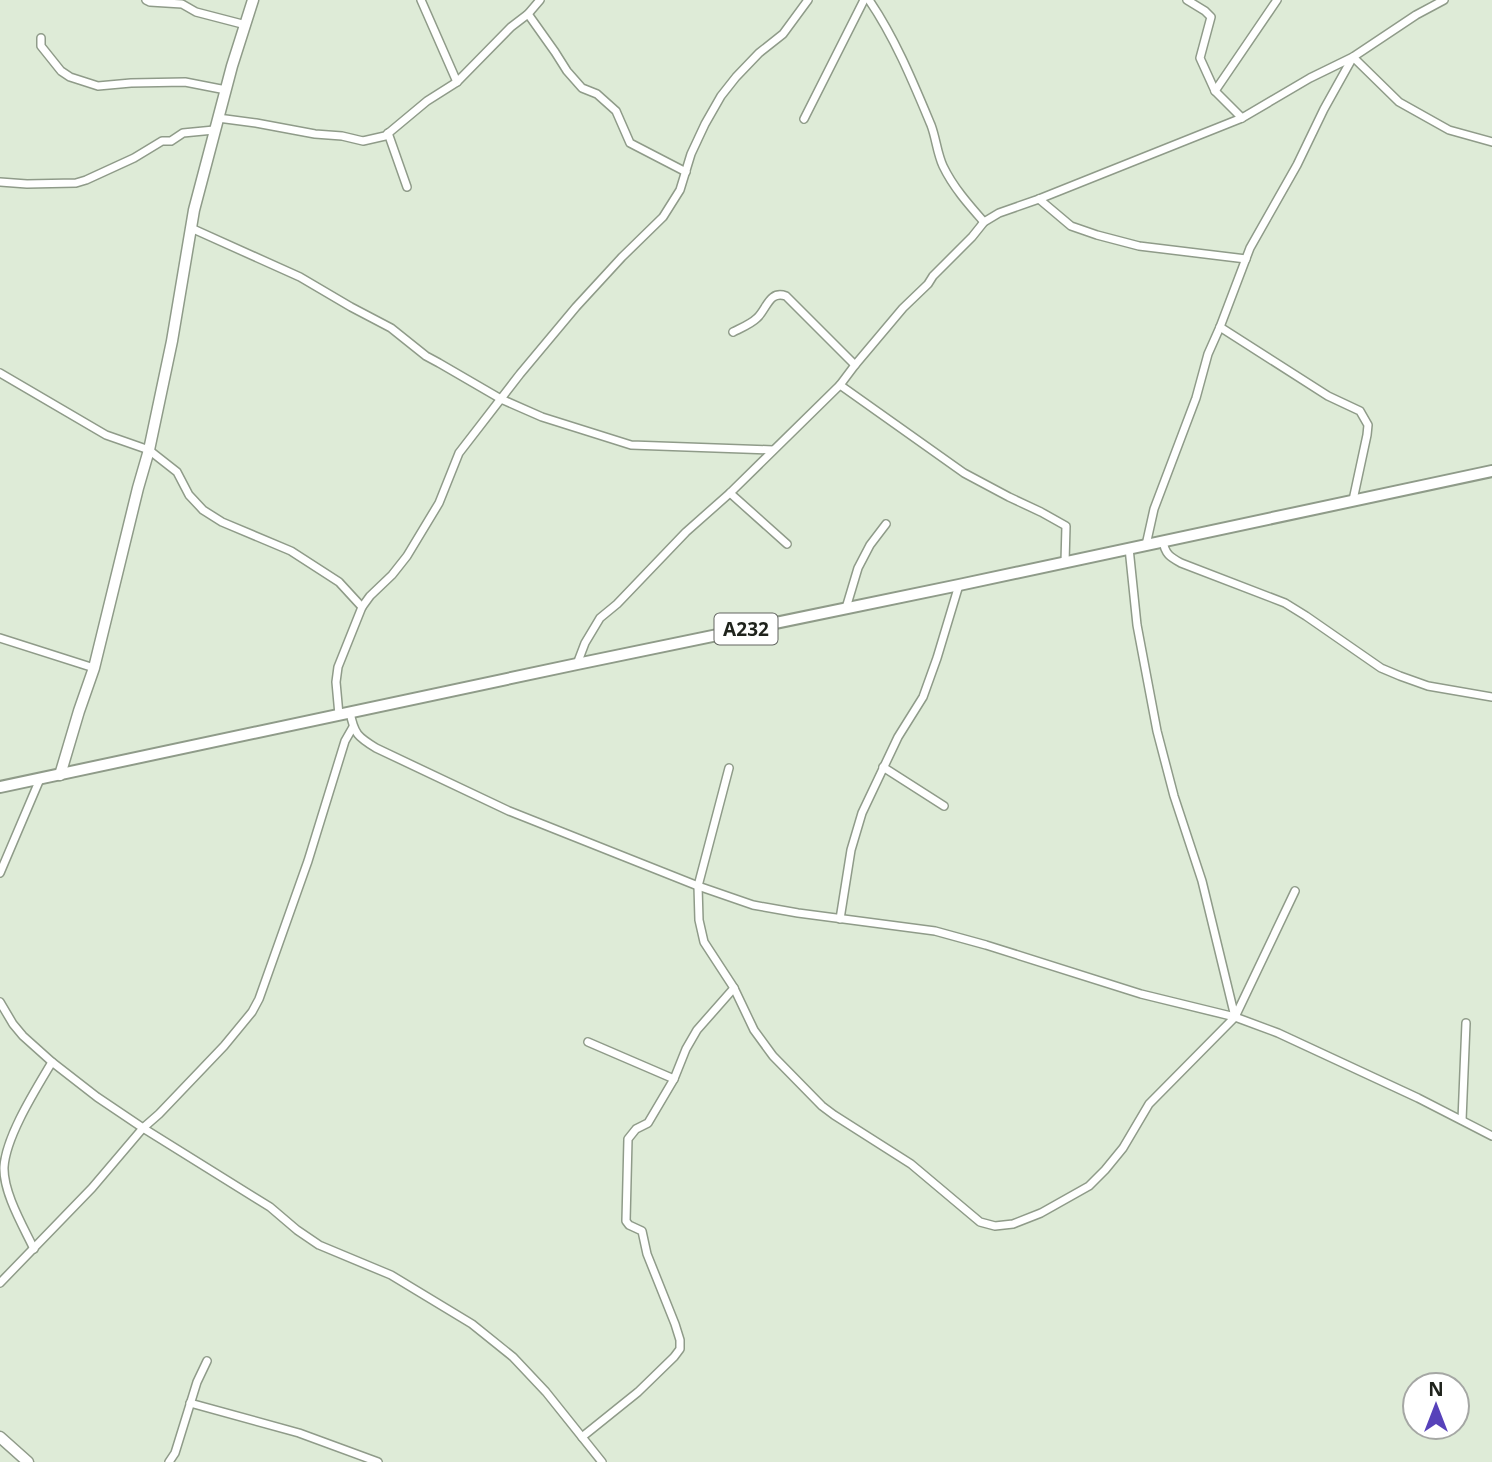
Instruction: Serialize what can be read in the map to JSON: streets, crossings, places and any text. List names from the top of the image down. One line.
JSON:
{"streets":{"main road":["A232"]},"north":"top"}
